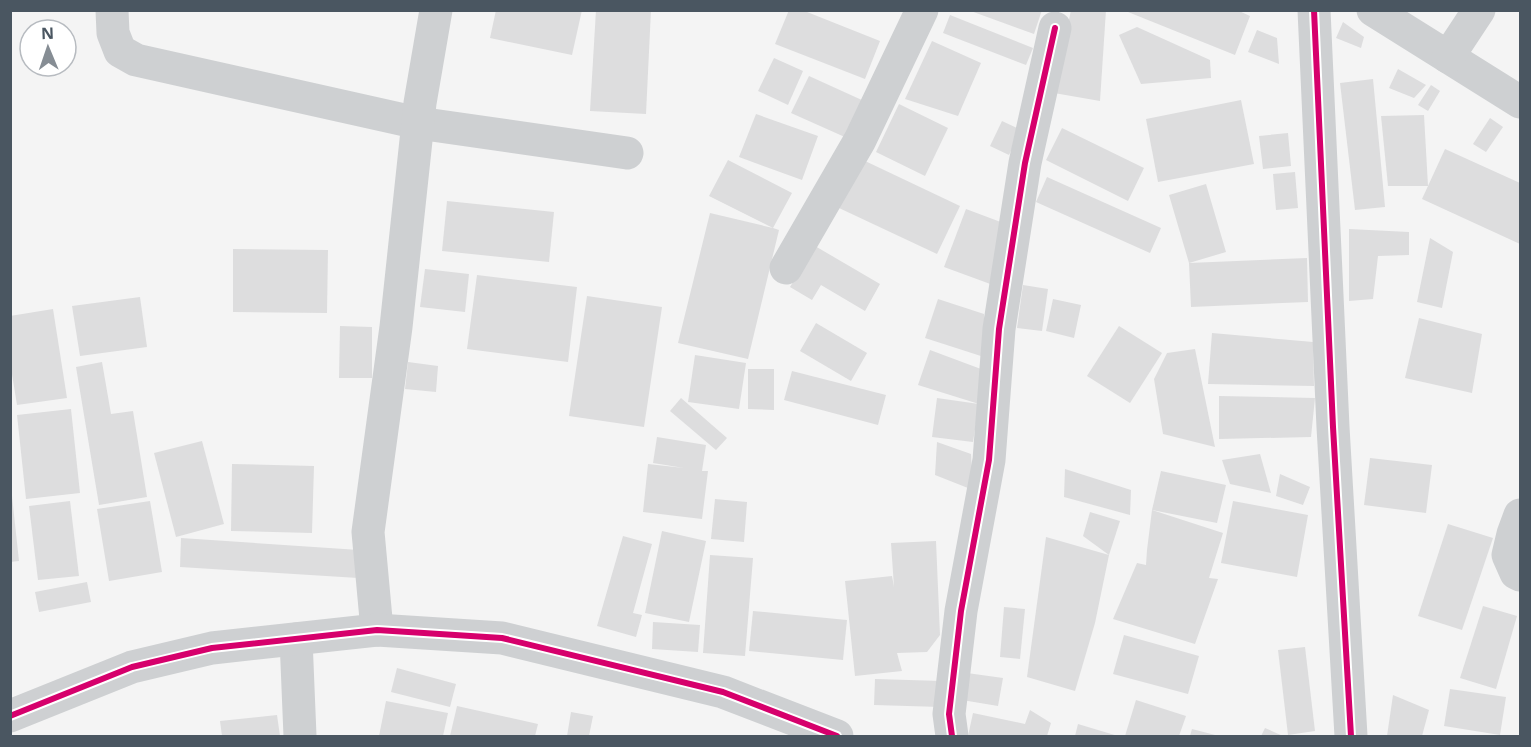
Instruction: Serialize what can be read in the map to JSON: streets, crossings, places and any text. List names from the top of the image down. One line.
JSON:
{"north":"top"}
